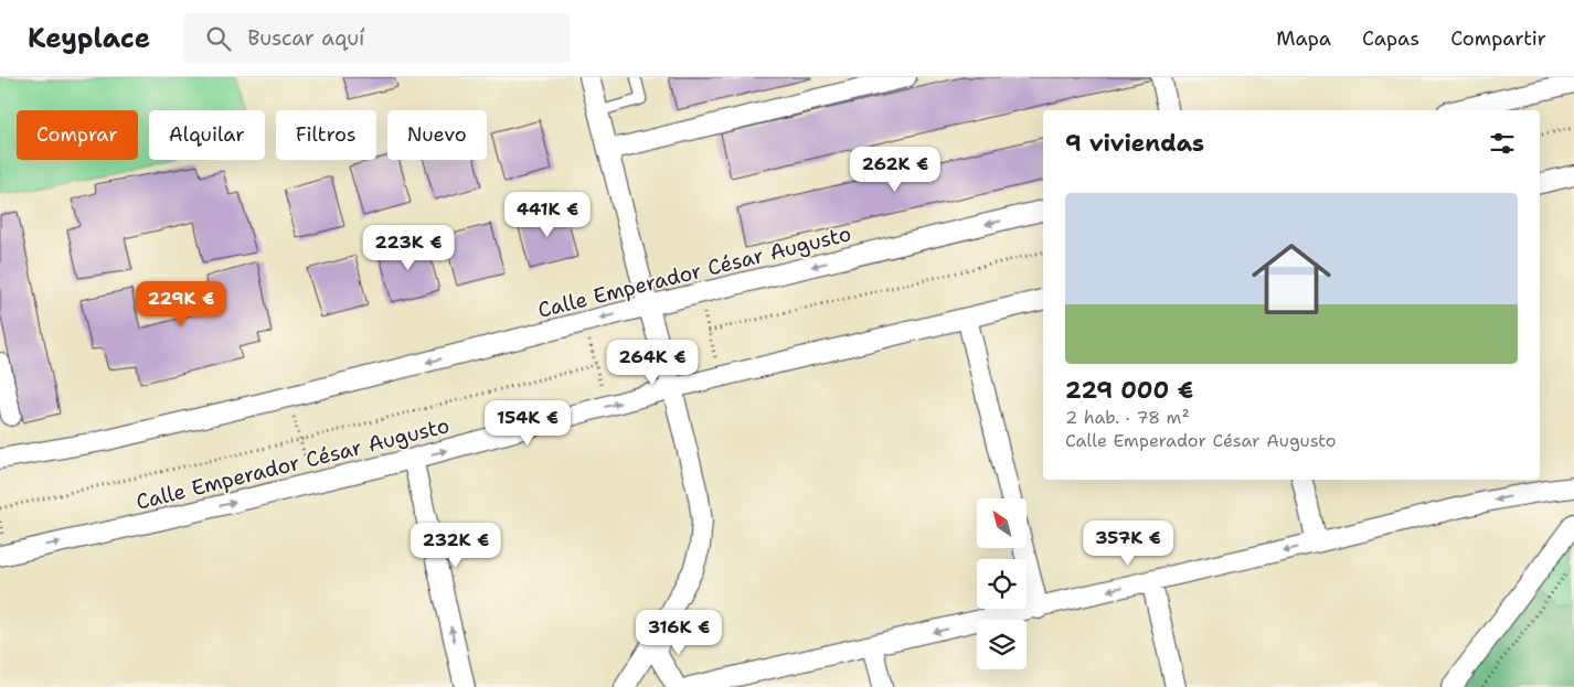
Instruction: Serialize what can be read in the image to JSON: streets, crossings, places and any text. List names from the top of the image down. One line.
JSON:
{"streets":{"street":["Calle Emperador César Augusto"]},"north":"top left","page":{"header":"Keyplace","search":"Buscar aquí","nav":["Mapa","Capas","Compartir"],"chip":["Comprar","Alquilar","Filtros","Nuevo"],"heading":"9 viviendas","price":["262K €","441K €","223K €","229K €","264K €","154K €","357K €","232K €","316K €"],"list":[{"name":"229 000 €","note":"2 hab. · 78 m² · Calle Emperador César Augusto"}]}}
